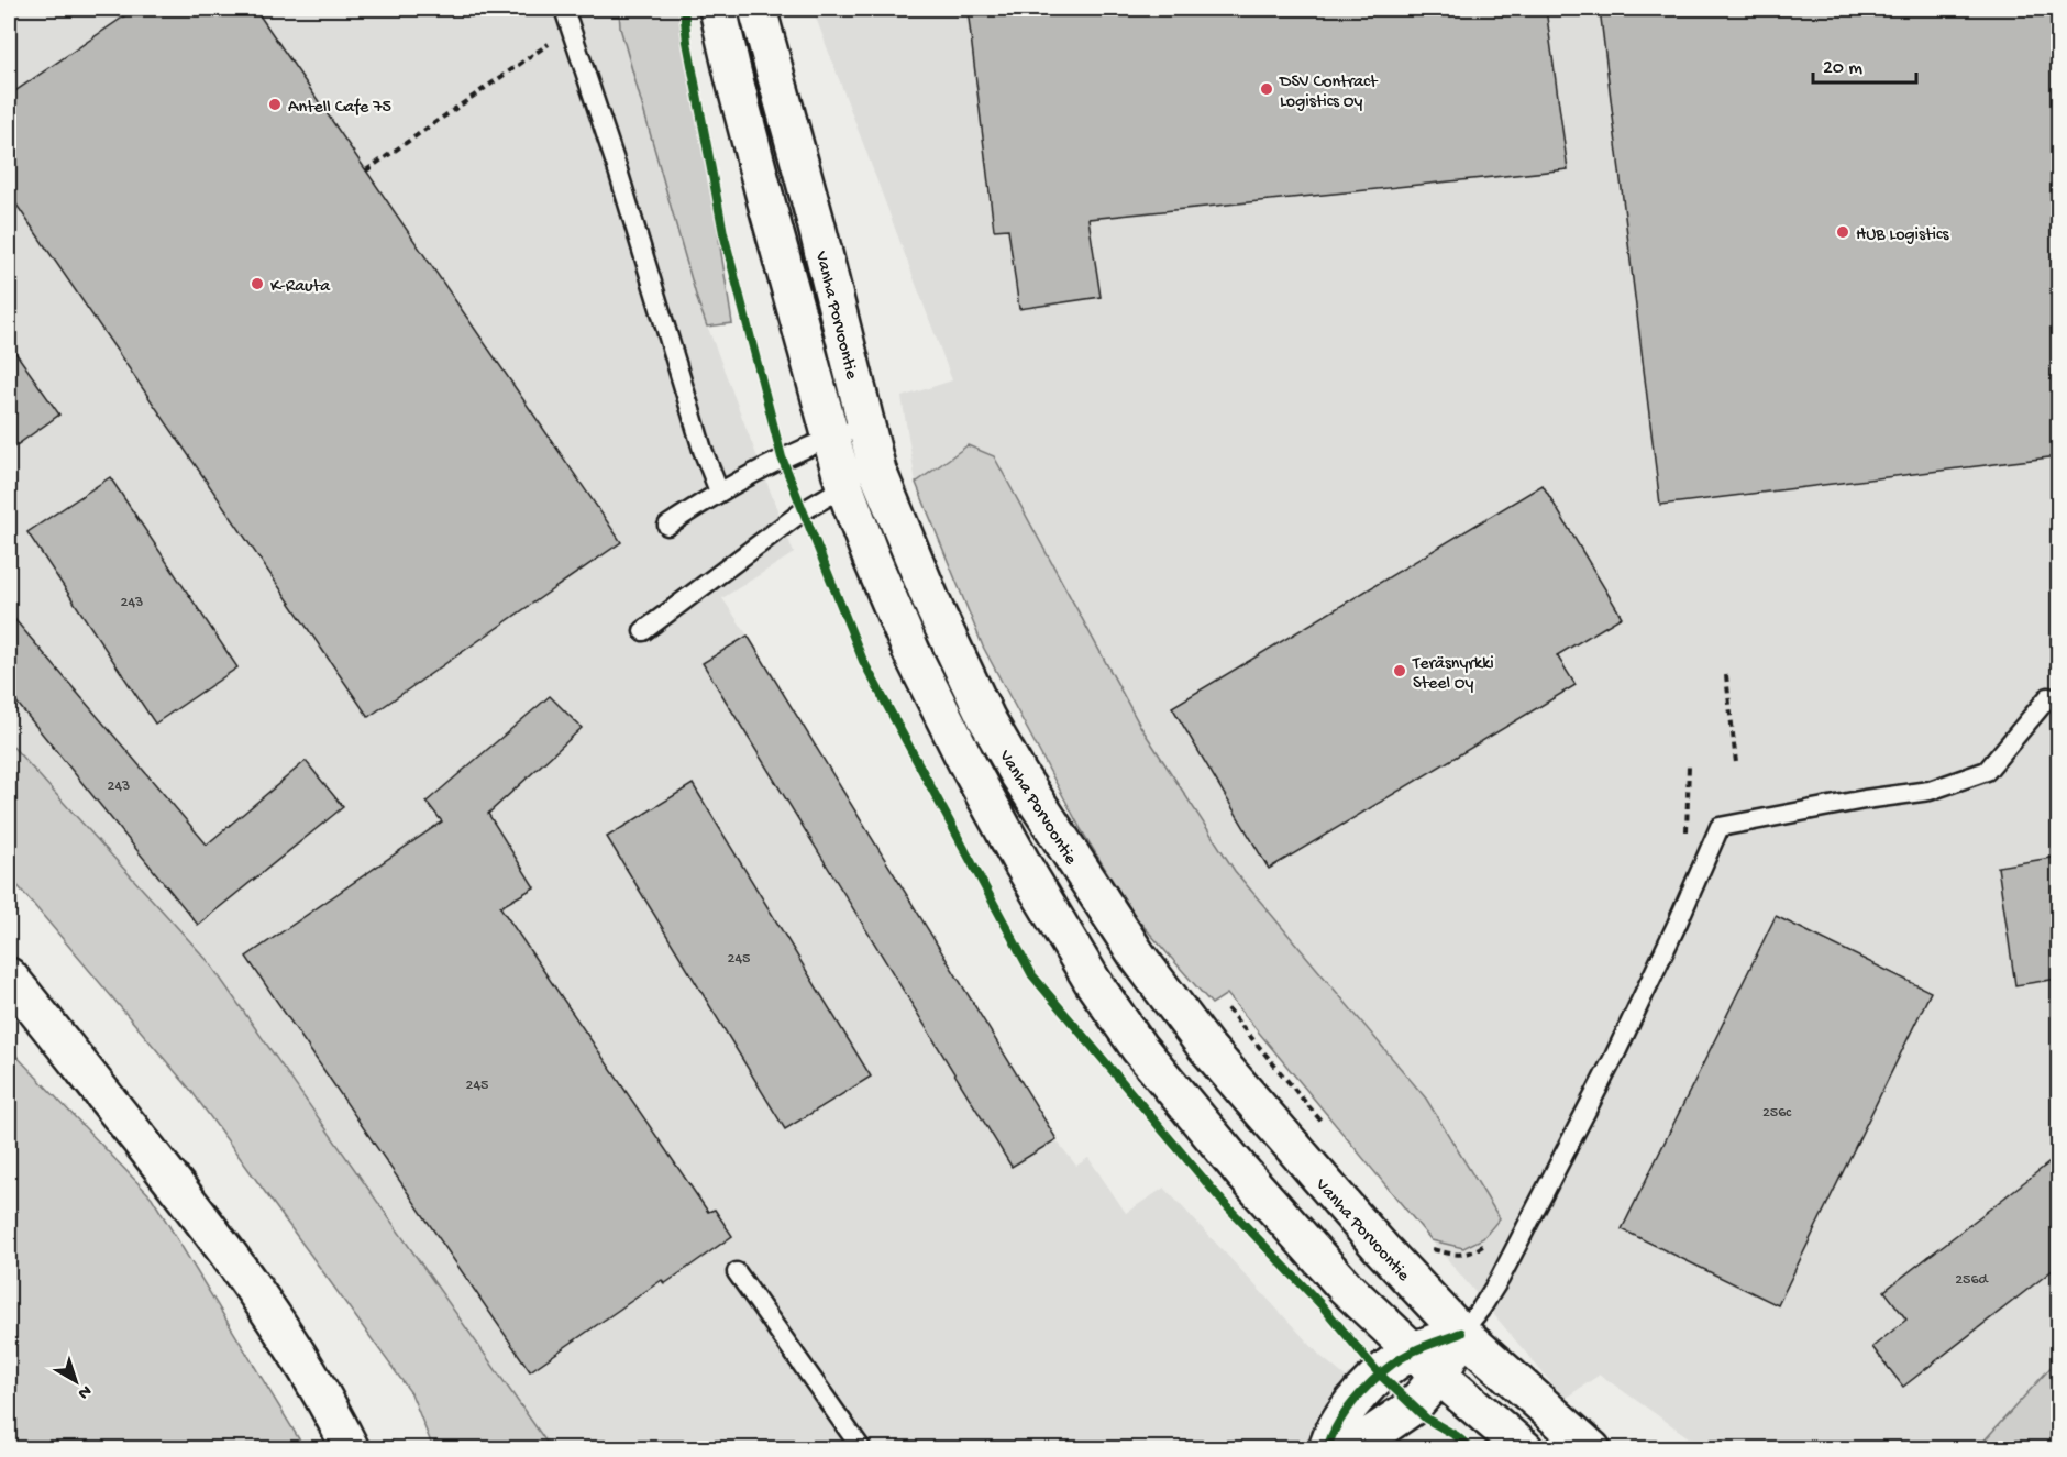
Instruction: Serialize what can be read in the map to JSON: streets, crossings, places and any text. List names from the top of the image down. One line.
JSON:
{"streets":{"main road":["Vanha Porvoontie"]},"places":["DSV Contract Logistics Oy","Antell Cafe 75","HUB Logistics","K-Rauta","Teräsnyrkki Steel Oy"],"house_numbers":["243","243","245","245","256c","256d"],"scale_bar":"20 m","north":"bottom right"}
